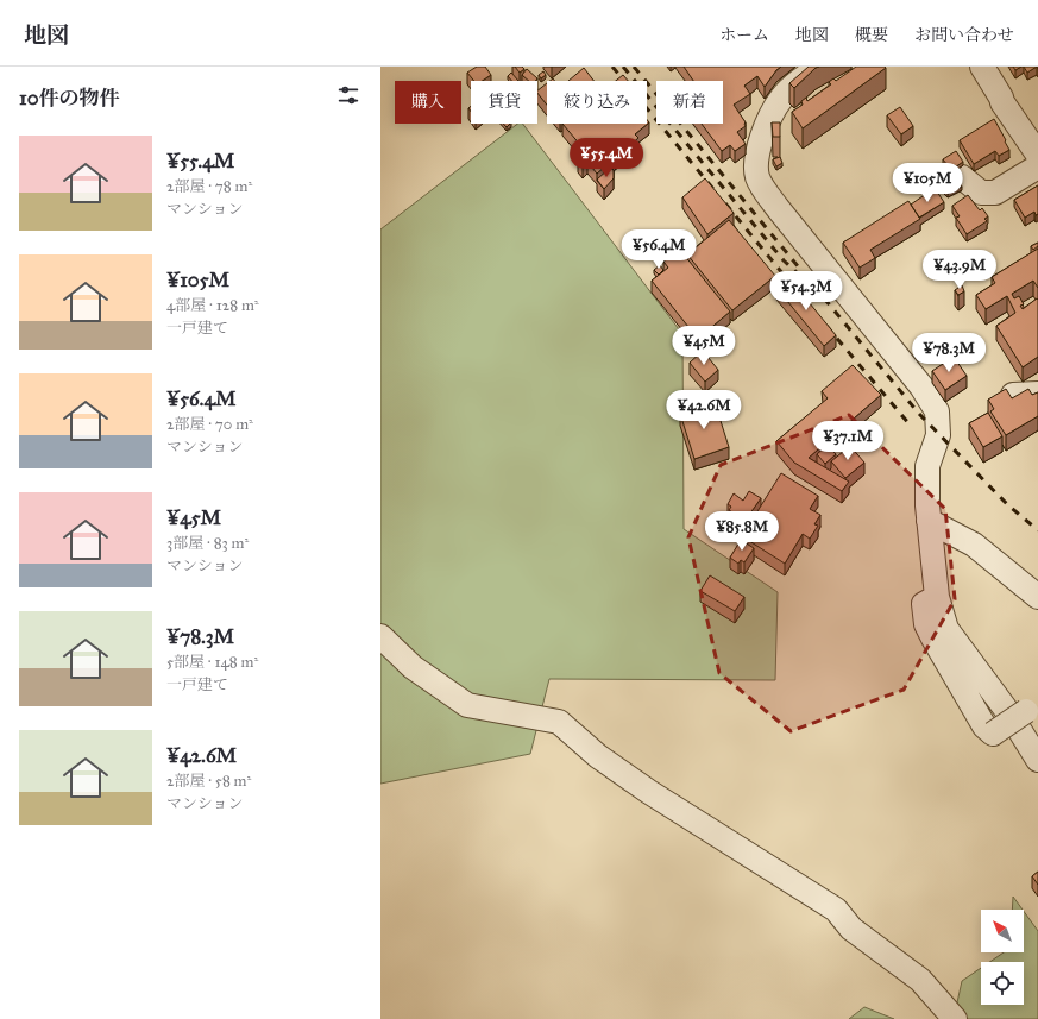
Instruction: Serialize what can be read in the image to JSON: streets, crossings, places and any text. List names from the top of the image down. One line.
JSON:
{"north":"top left","page":{"header":"地図","nav":["ホーム","地図","概要","お問い合わせ"],"heading":"10件の物件","chip":["購入","賃貸","絞り込み","新着"],"list":[{"name":"¥55.4M","note":"2部屋 · 78 m² · マンション"},{"name":"¥105M","note":"4部屋 · 128 m² · 一戸建て"},{"name":"¥56.4M","note":"2部屋 · 70 m² · マンション"},{"name":"¥45M","note":"3部屋 · 83 m² · マンション"},{"name":"¥78.3M","note":"5部屋 · 148 m² · 一戸建て"},{"name":"¥42.6M","note":"2部屋 · 58 m² · マンション"}],"price":["¥55.4M","¥105M","¥56.4M","¥43.9M","¥54.3M","¥45M","¥78.3M","¥42.6M","¥37.1M","¥85.8M"]}}
